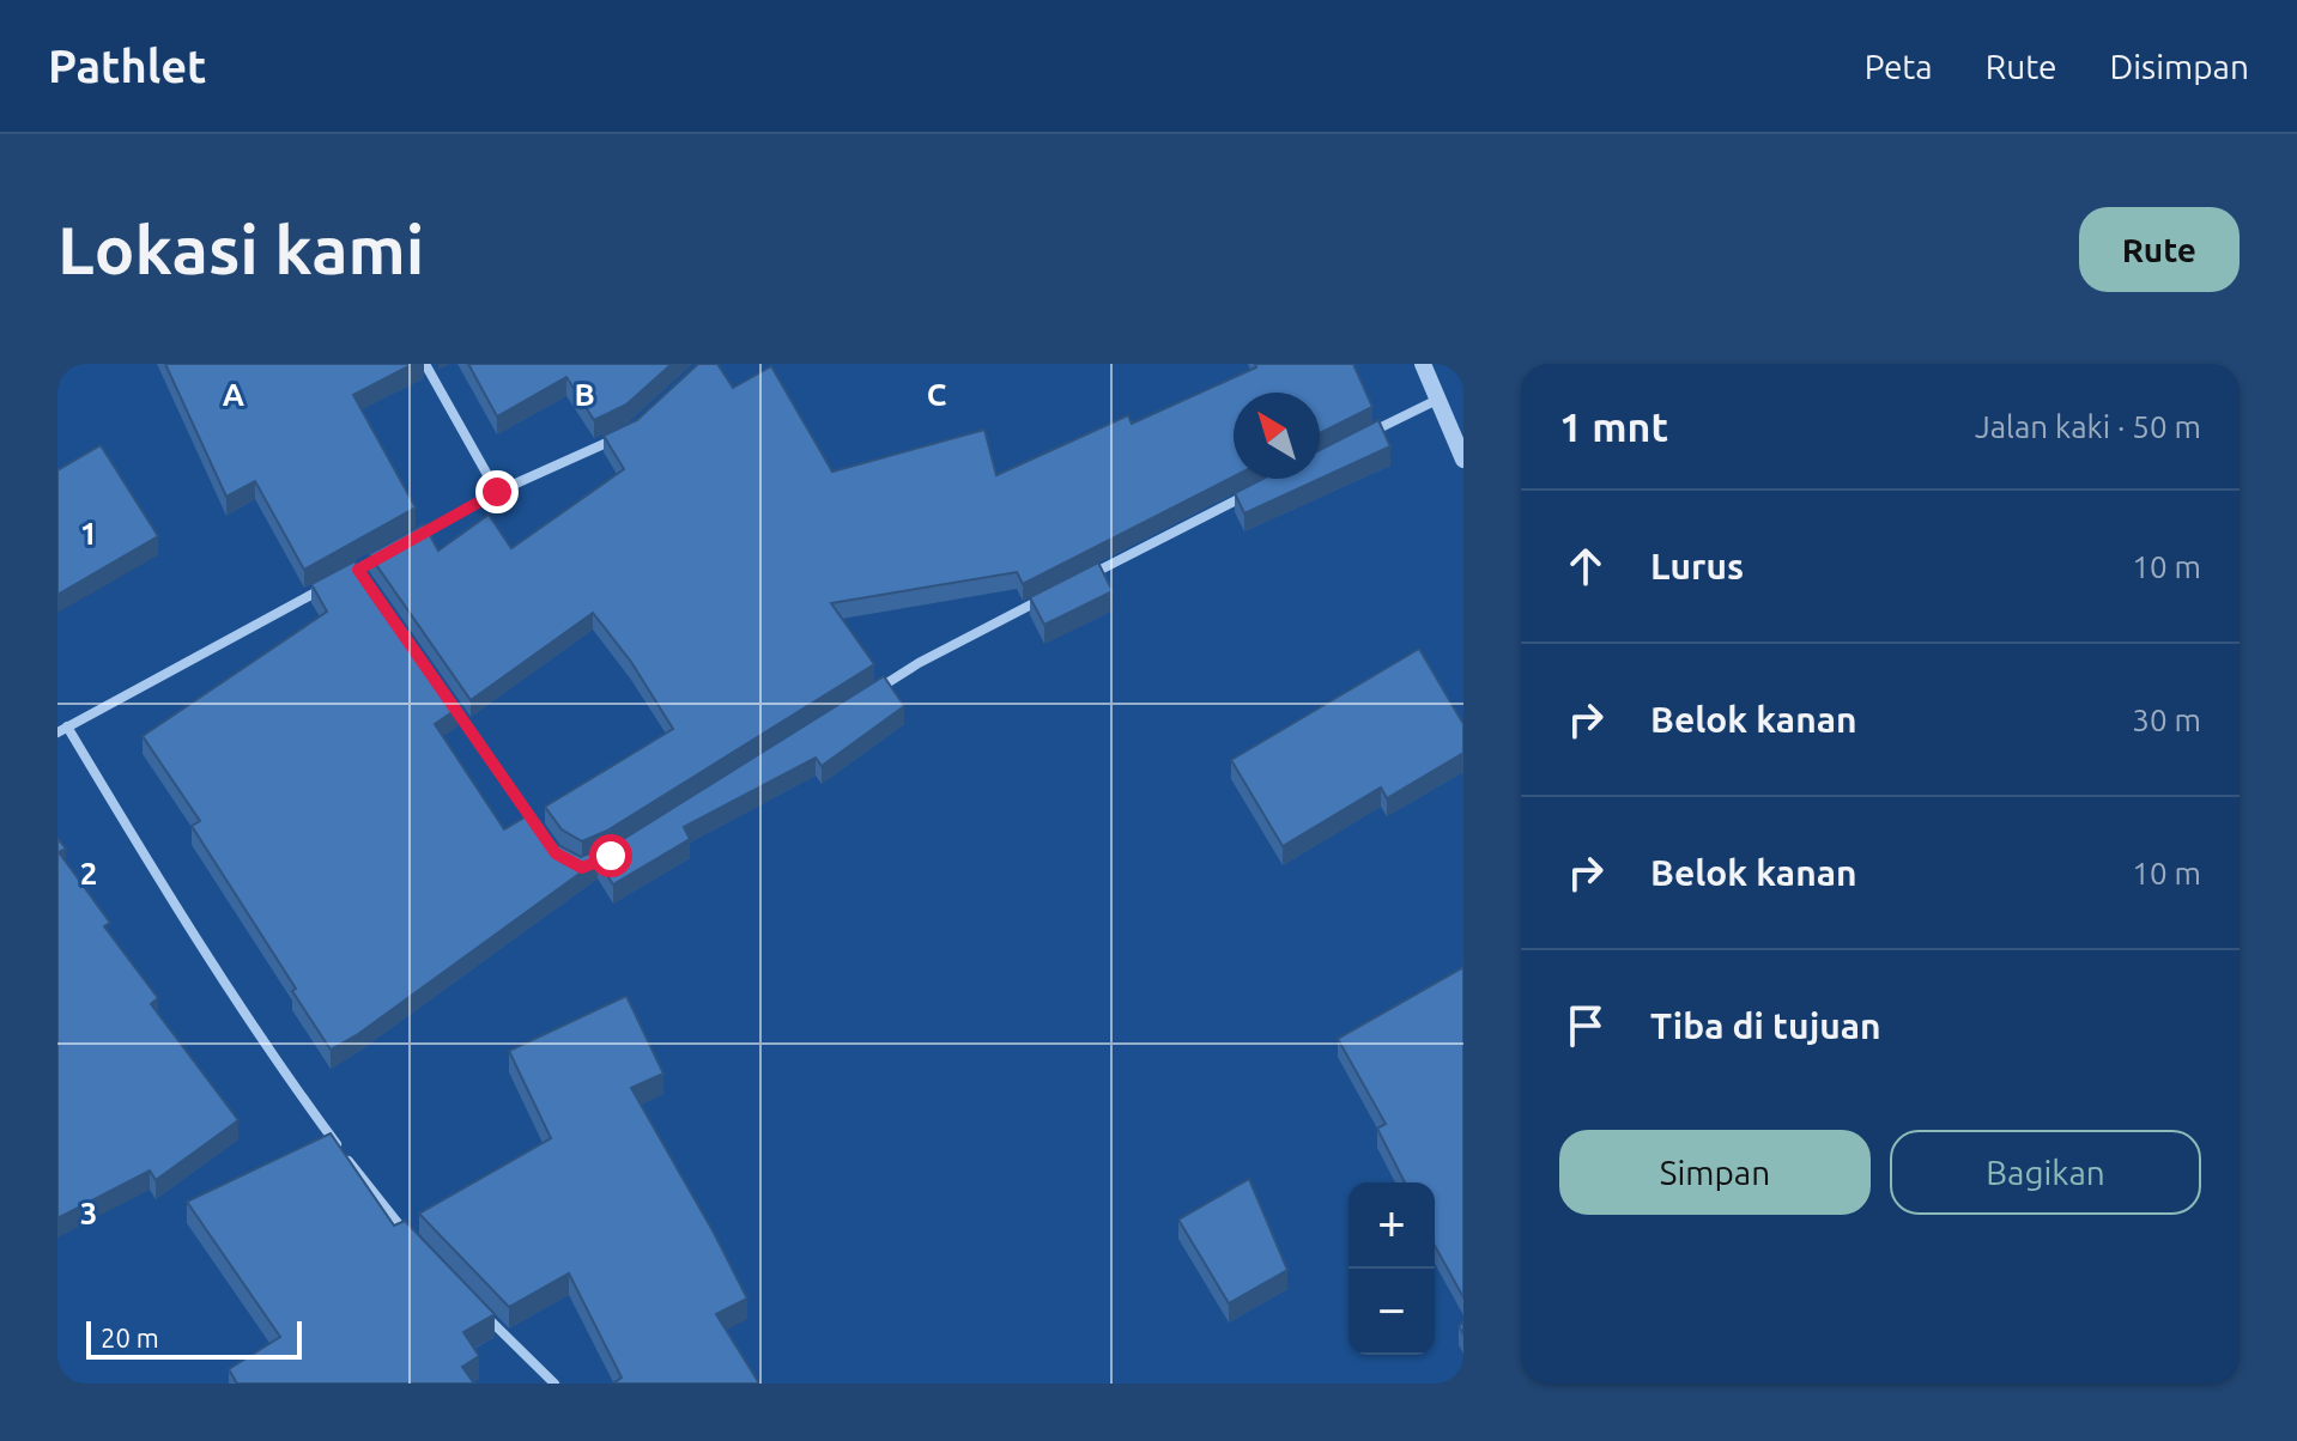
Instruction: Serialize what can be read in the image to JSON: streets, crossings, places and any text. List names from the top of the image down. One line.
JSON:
{"scale_bar":"20 m","north":"top left","page":{"header":"Pathlet","nav":["Peta","Rute","Disimpan"],"buttons":["Rute",["Simpan","Bagikan"]],"title":"Lokasi kami","heading":["1 mnt","Jalan kaki · 50 m"],"list":[["Lurus","10 m"],["Belok kanan","30 m"],["Belok kanan","10 m"],"Tiba di tujuan"],"map_buttons":["+","−"],"scale":"20 m"},"grid":{"columns":["A","B","C"],"rows":["1","2","3"]}}
